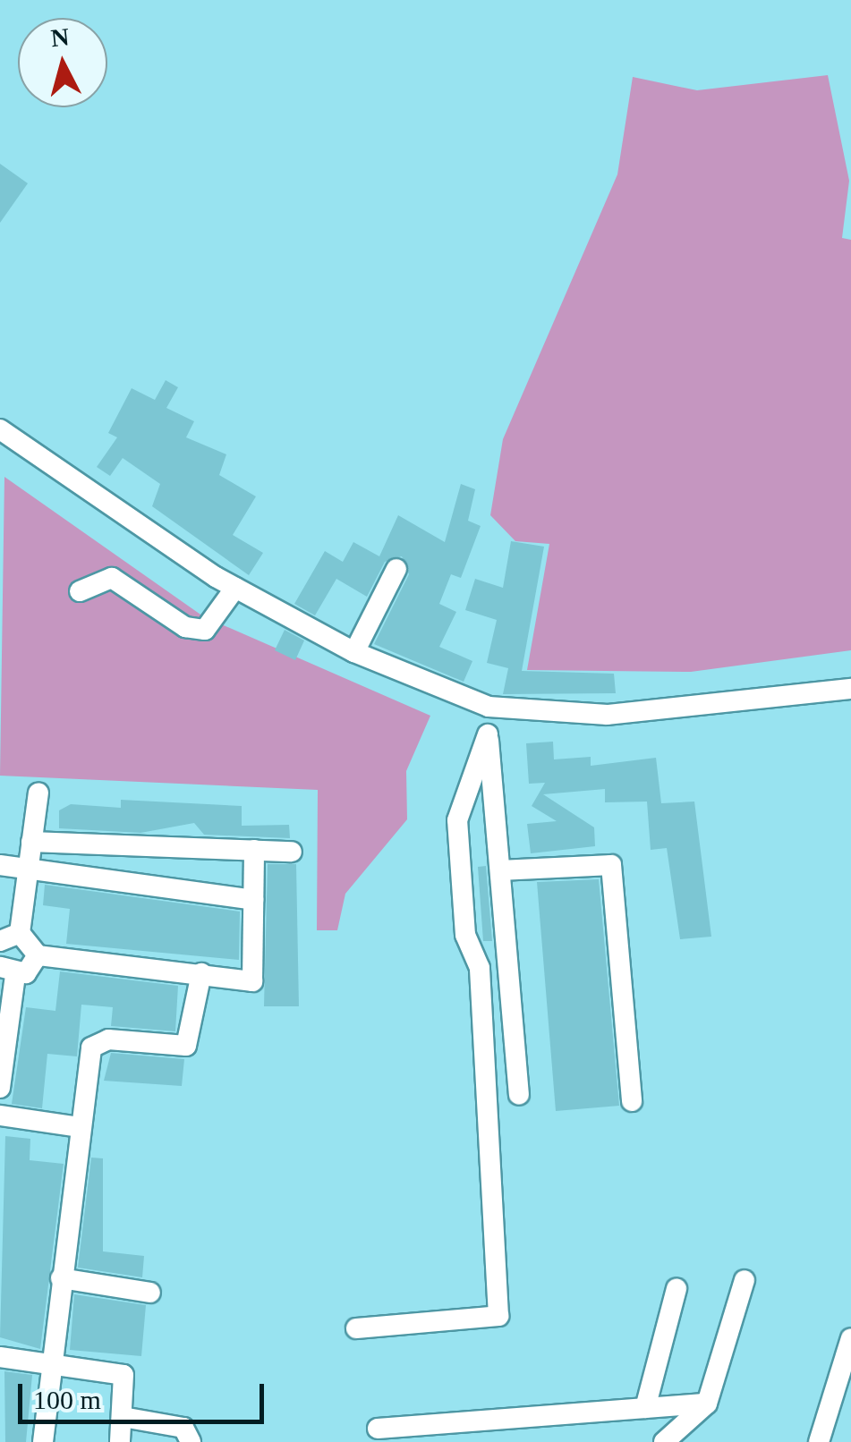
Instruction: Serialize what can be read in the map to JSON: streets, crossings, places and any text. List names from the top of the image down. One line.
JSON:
{"scale_bar":"100 m","north":"top"}
